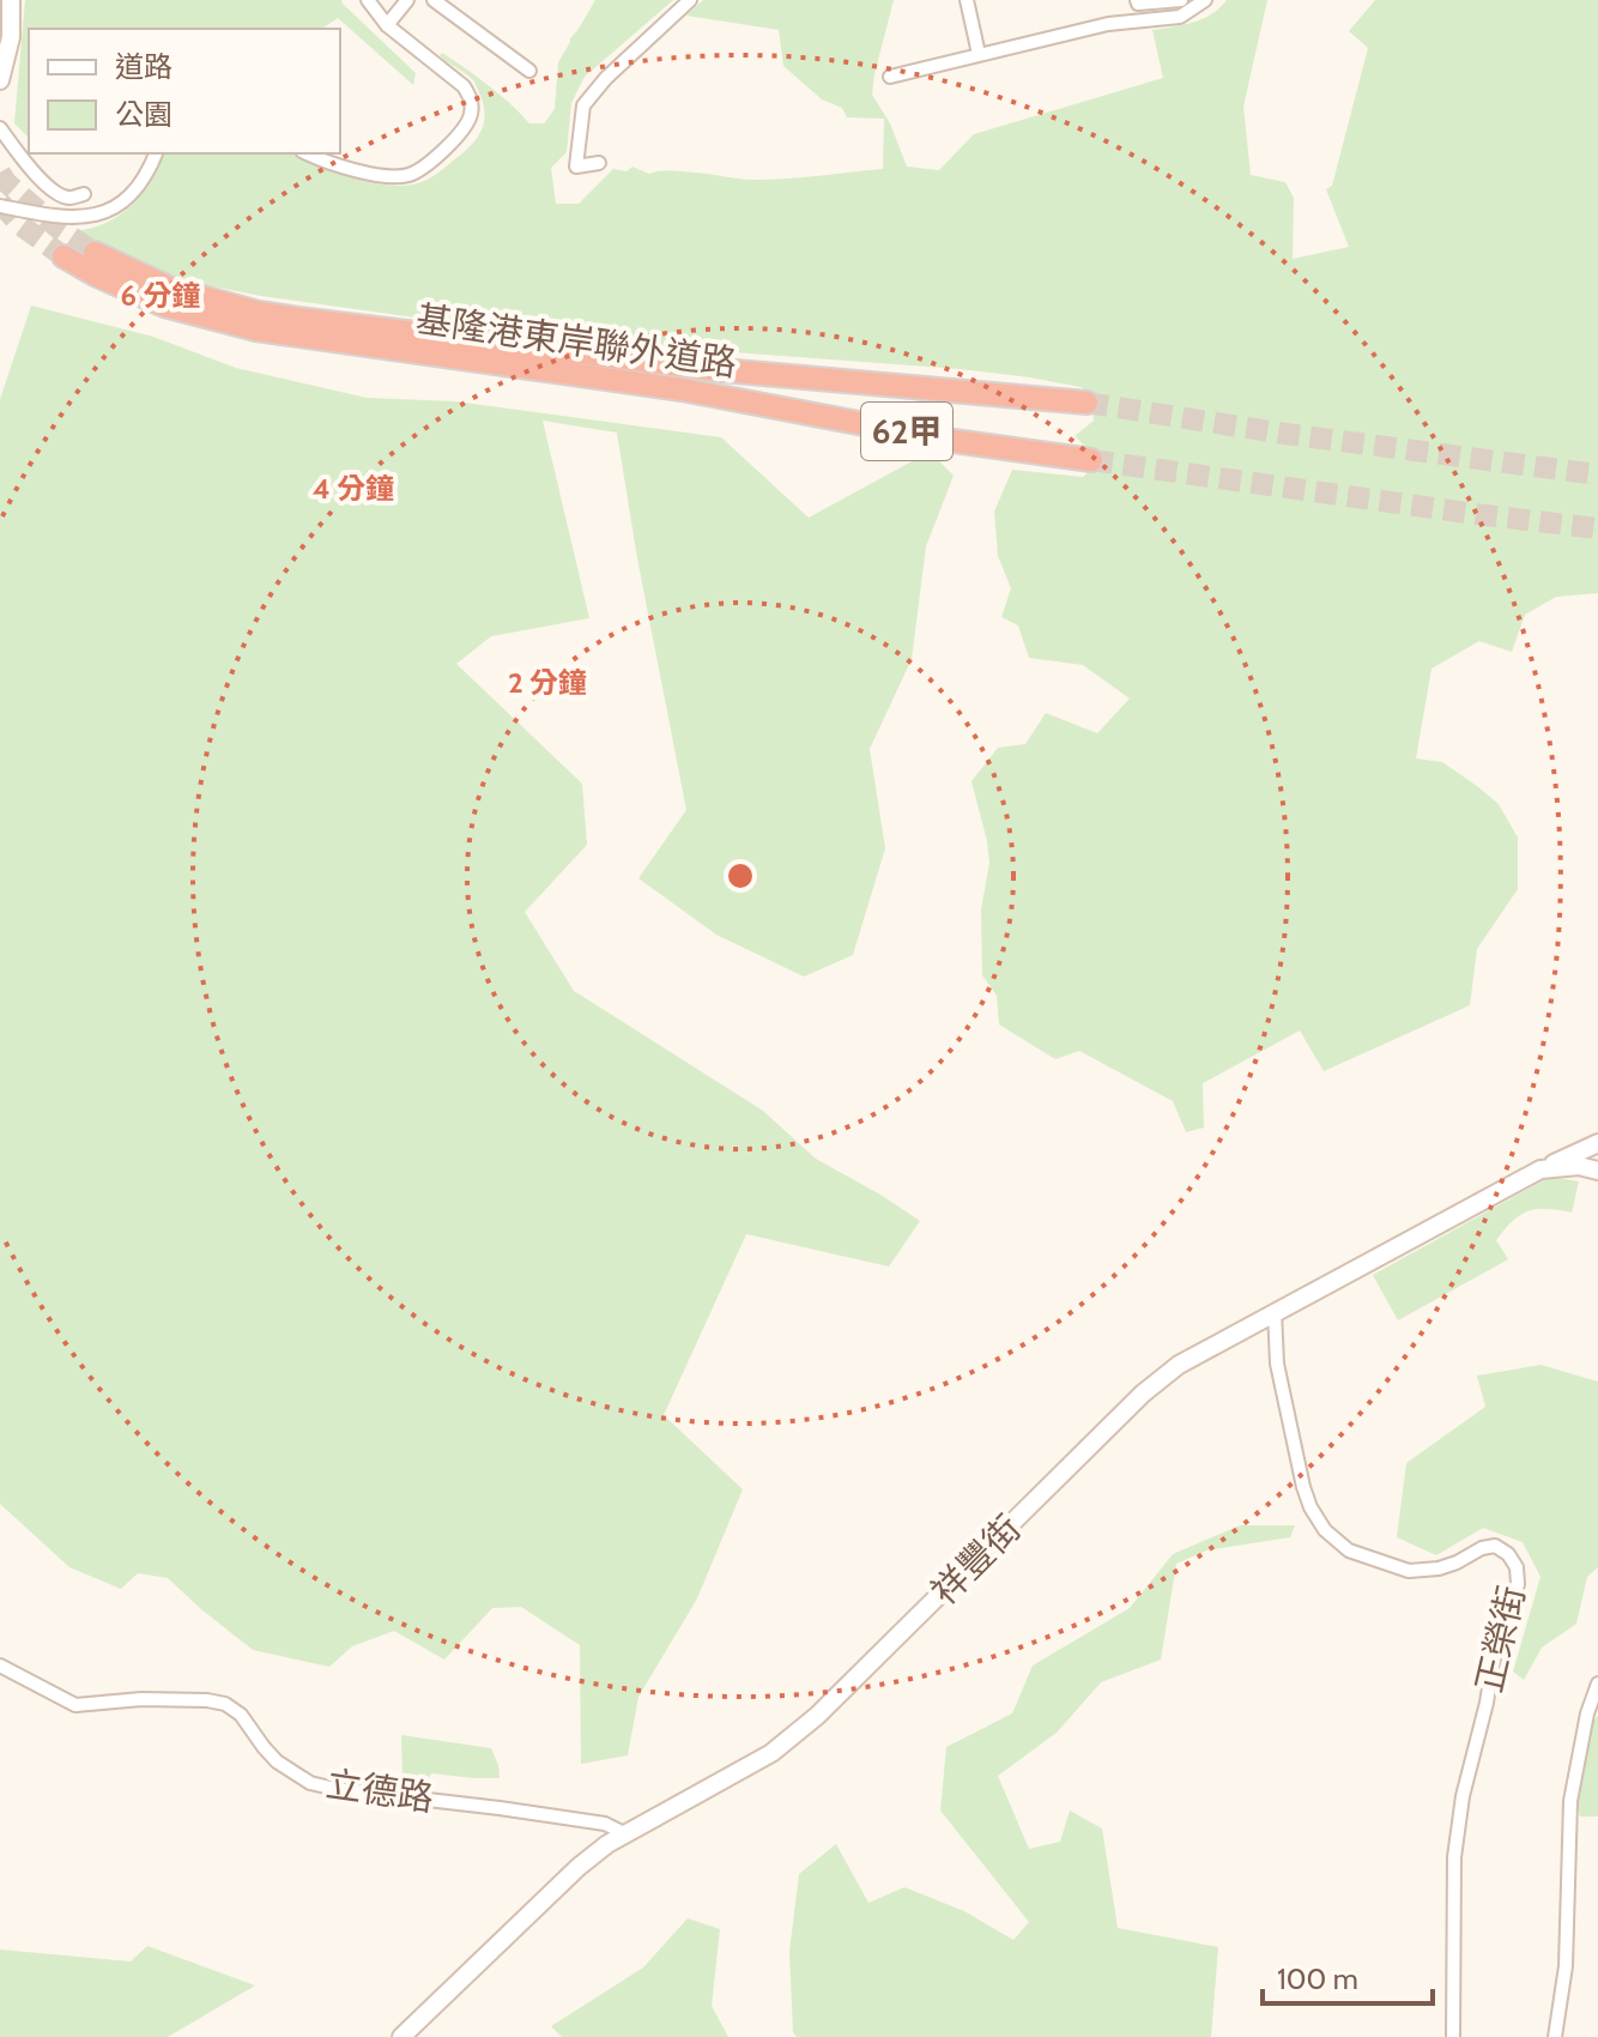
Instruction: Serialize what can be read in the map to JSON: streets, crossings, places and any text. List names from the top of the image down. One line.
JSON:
{"streets":{"highway":["基隆港東岸聯外道路","62甲"],"street":["祥豐街","正榮街","立德路"]},"crossings":[["祥豐街","正榮街"],["祥豐街","立德路"]],"legend":["道路","公園"],"scale_bar":"100 m","rings":["6 分鐘","4 分鐘","2 分鐘"]}
